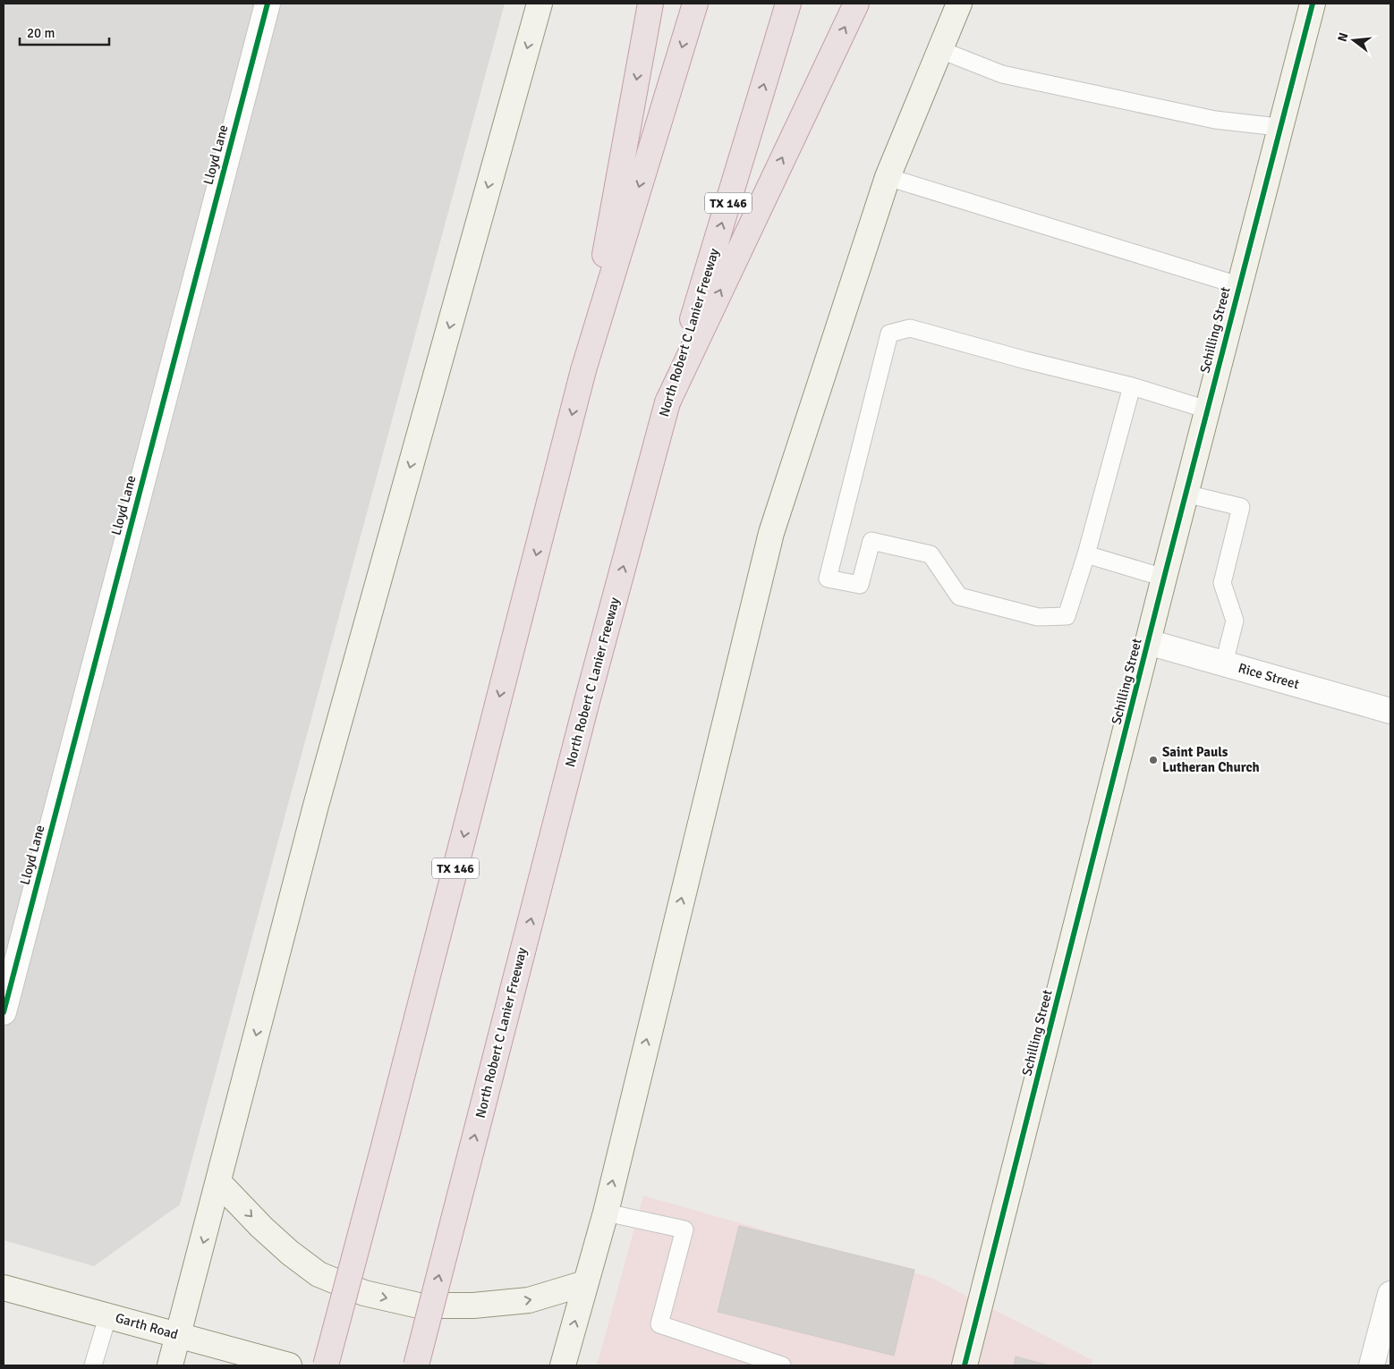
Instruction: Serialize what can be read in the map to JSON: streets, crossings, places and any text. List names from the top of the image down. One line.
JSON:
{"streets":{"highway":["TX 146","North Robert C Lanier Freeway"],"main road":["Schilling Street","Garth Road"],"street":["Lloyd Lane","Rice Street"]},"crossings":[["Schilling Street","Rice Street"]],"places":["Saint Pauls Lutheran Church"],"scale_bar":"20 m","north":"left"}
